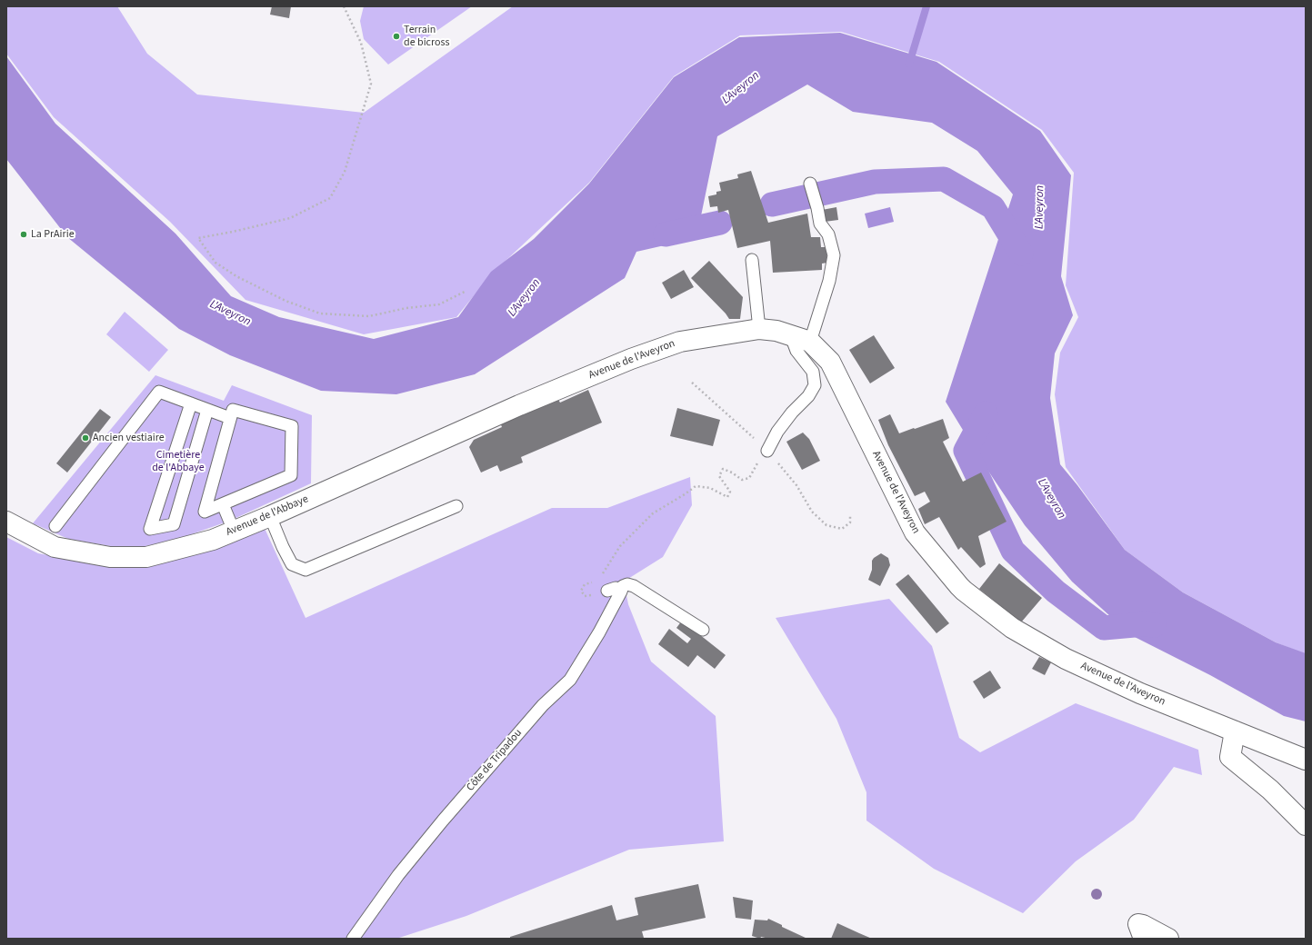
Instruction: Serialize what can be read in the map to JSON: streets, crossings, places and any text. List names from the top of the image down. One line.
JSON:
{"streets":{"street":["Avenue de l'Aveyron","Avenue de l'Abbaye"],"lane":["Côte de Tripadou"]},"crossings":[["Avenue de l'Aveyron","Avenue de l'Abbaye"]],"water":["L'Aveyron"],"parks":["Cimetière de l'Abbaye"],"places":["Terrain de bicross","La PrAirie","Ancien vestiaire"]}
